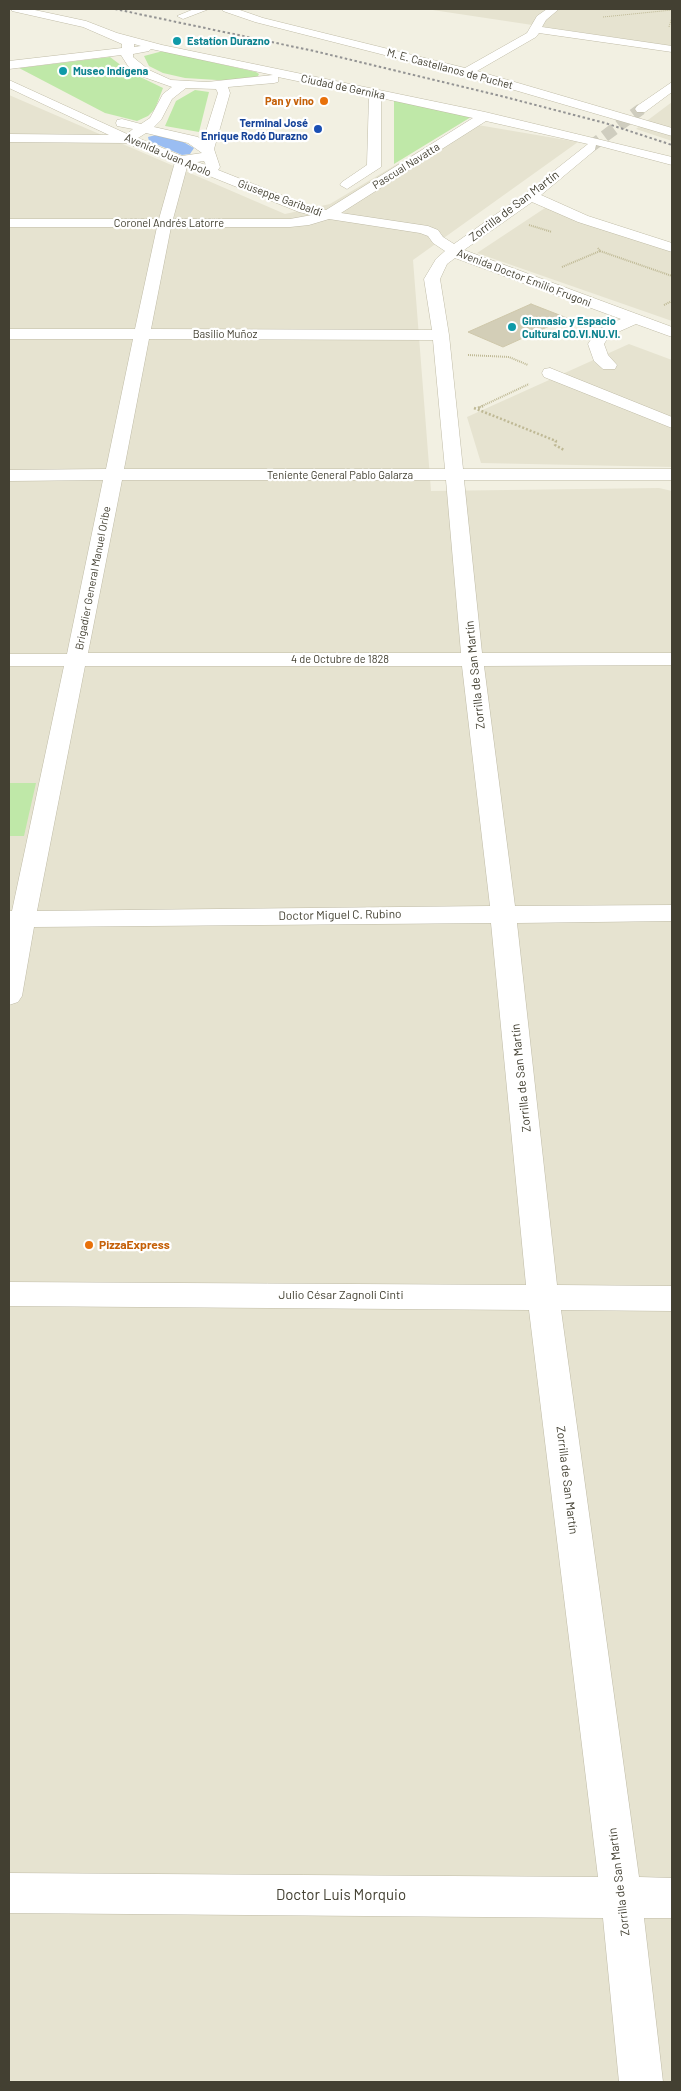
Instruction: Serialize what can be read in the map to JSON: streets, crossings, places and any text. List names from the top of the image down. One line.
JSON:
{"streets":{"street":["M. E. Castellanos de Puchet","Ciudad de Gernika","Avenida Juan Apolo","Pascual Navatta","Giuseppe Garibaldi","Zorrilla de San Martín","Coronel Andrés Latorre","Avenida Doctor Emilio Frugoni","Basilio Muñoz","Teniente General Pablo Galarza","Brigadier General Manuel Oribe","4 de Octubre de 1828","Doctor Miguel C. Rubino","Julio César Zagnoli Cinti","Doctor Luis Morquio"]},"crossings":[["Ciudad de Gernika","Pascual Navatta"],["Avenida Juan Apolo","Giuseppe Garibaldi"],["Avenida Juan Apolo","Brigadier General Manuel Oribe"],["Pascual Navatta","Giuseppe Garibaldi"],["Pascual Navatta","Coronel Andrés Latorre"],["Giuseppe Garibaldi","Coronel Andrés Latorre"],["Giuseppe Garibaldi","Avenida Doctor Emilio Frugoni"],["Zorrilla de San Martín","Avenida Doctor Emilio Frugoni"],["Zorrilla de San Martín","Basilio Muñoz"],["Zorrilla de San Martín","Teniente General Pablo Galarza"],["Zorrilla de San Martín","4 de Octubre de 1828"],["Zorrilla de San Martín","Doctor Miguel C. Rubino"],["Zorrilla de San Martín","Julio César Zagnoli Cinti"],["Zorrilla de San Martín","Doctor Luis Morquio"],["Coronel Andrés Latorre","Brigadier General Manuel Oribe"],["Basilio Muñoz","Brigadier General Manuel Oribe"],["Teniente General Pablo Galarza","Brigadier General Manuel Oribe"],["Brigadier General Manuel Oribe","4 de Octubre de 1828"],["Brigadier General Manuel Oribe","Doctor Miguel C. Rubino"]],"places":["Estatíon Durazno","Museo Indígena","Pan y vino","Terminal José Enrique Rodó Durazno","Gimnasio y Espacio Cultural CO.VI.NU.VI.","PizzaExpress"]}
